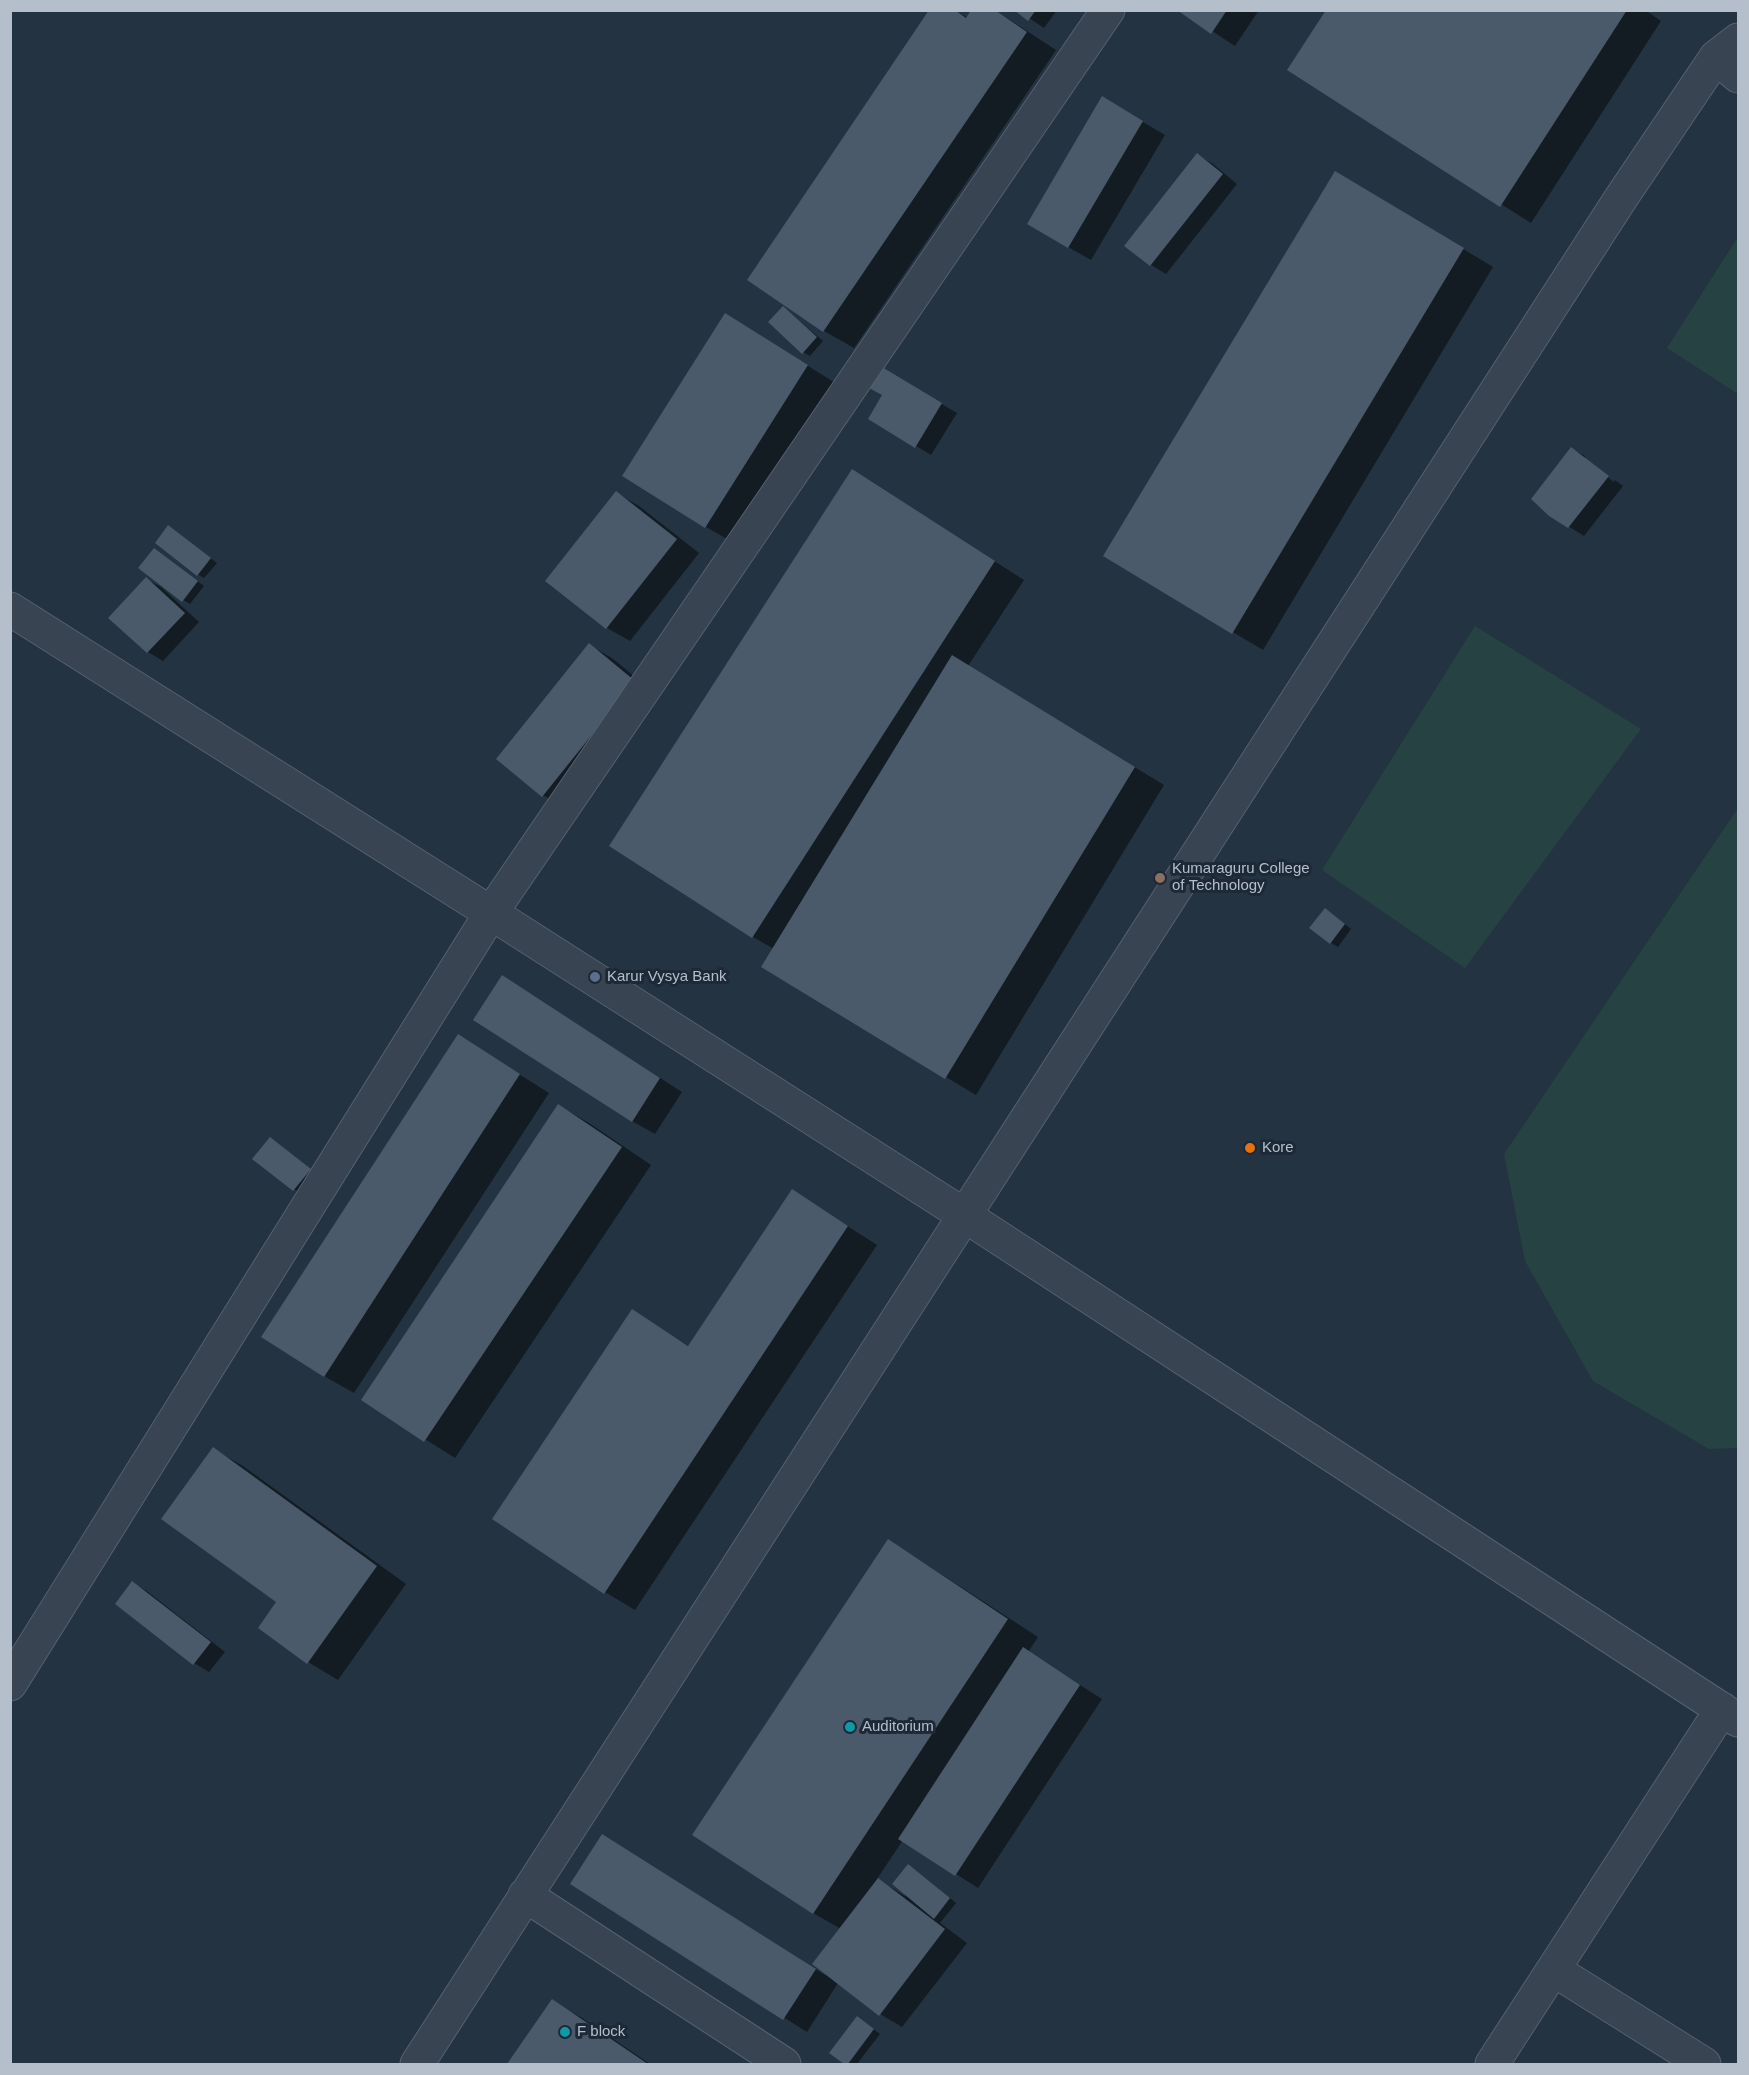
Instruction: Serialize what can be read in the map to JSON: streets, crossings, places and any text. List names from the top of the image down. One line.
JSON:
{"places":["Kumaraguru College of Technology","Karur Vysya Bank","Kore","Auditorium","F block"]}
